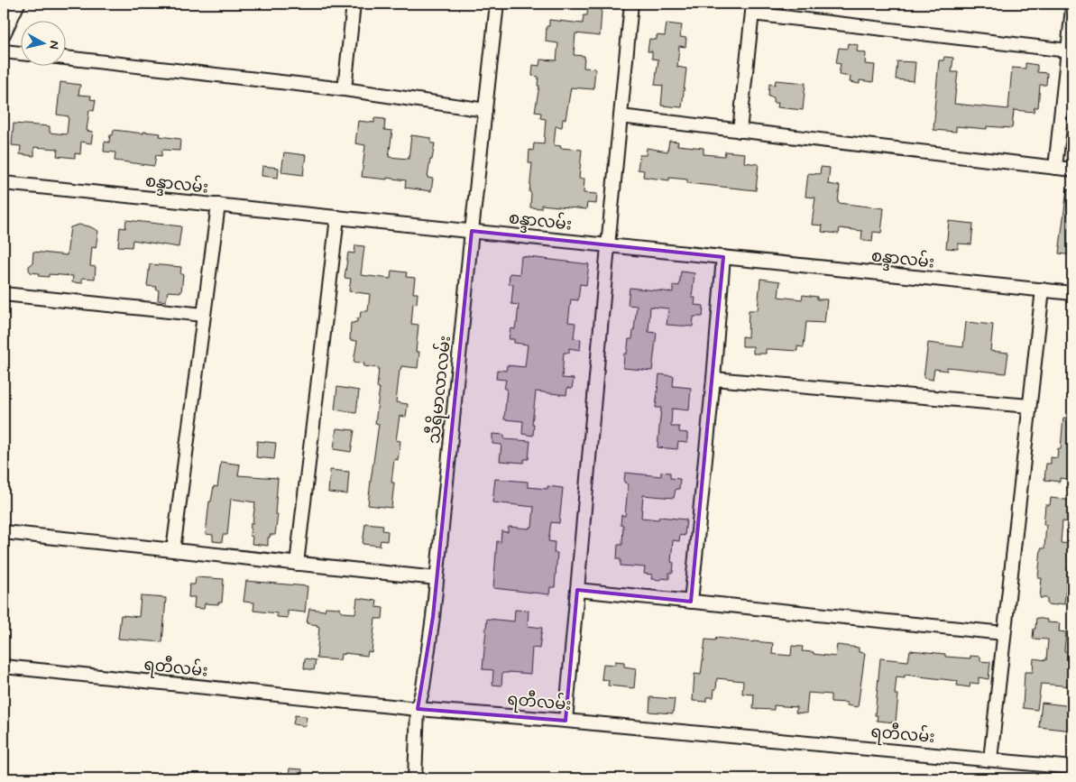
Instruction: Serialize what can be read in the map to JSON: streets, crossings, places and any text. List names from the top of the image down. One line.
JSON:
{"streets":{"street":["စန္ဒာလမ်း","သီရိမာလာလမ်း","ရတီလမ်း"]},"crossings":[["စန္ဒာလမ်း","သီရိမာလာလမ်း"],["သီရိမာလာလမ်း","ရတီလမ်း"]],"north":"right"}
